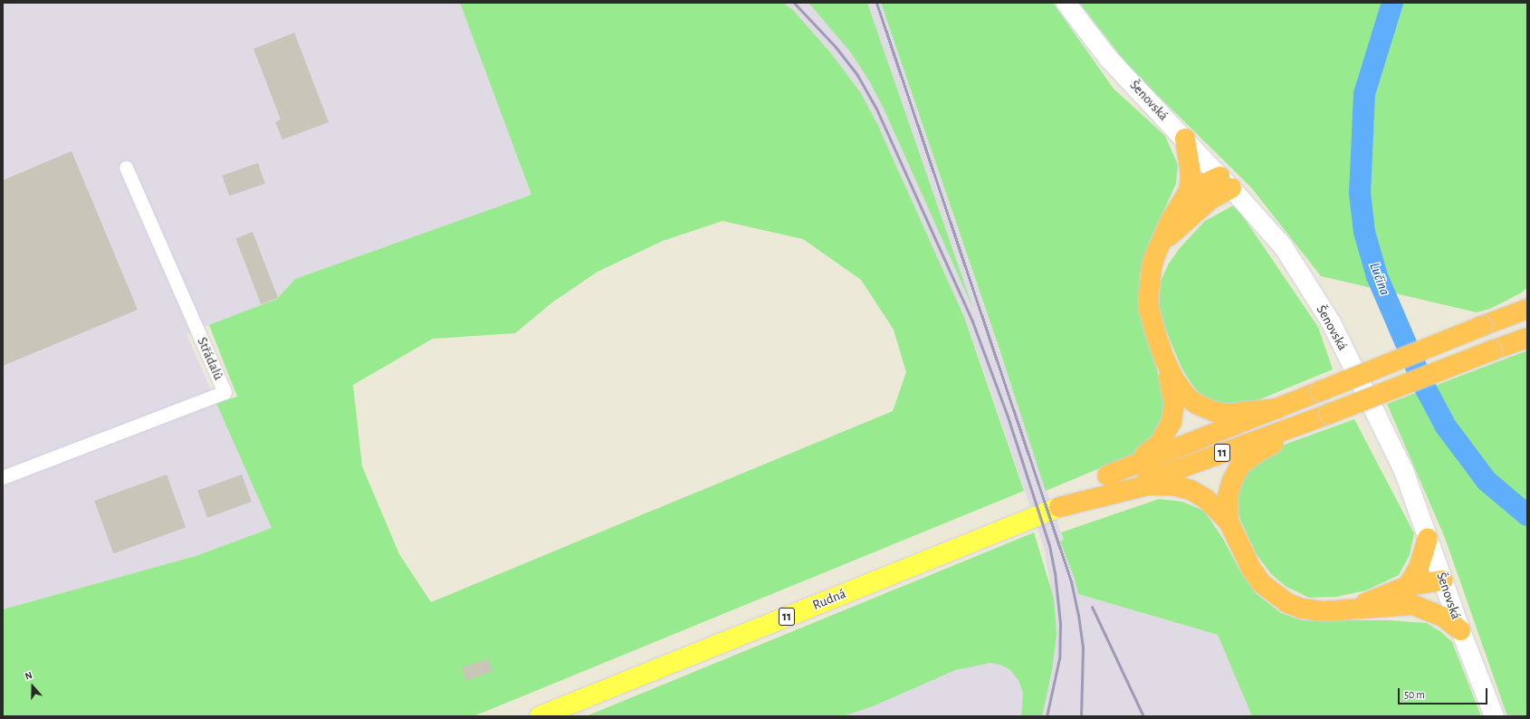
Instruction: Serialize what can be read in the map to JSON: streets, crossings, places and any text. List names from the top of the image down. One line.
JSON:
{"streets":{"highway":["11"],"main road":["Rudná"],"street":["Šenovská","Střádalů"]},"crossings":[["11","Rudná"]],"water":["Lučina"],"scale_bar":"50 m","north":"top"}
